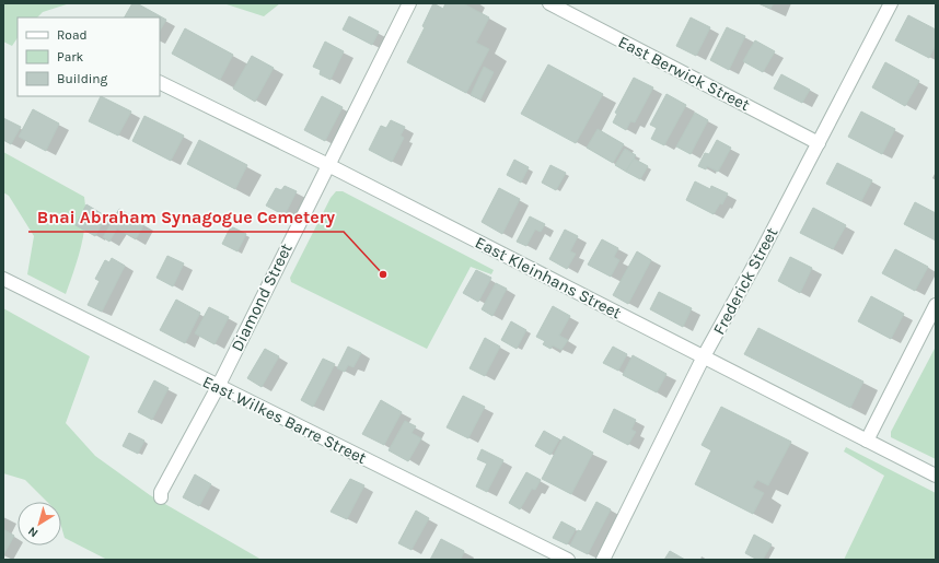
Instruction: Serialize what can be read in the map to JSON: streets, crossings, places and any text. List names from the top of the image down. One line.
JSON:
{"streets":{"street":["East Berwick Street","East Kleinhans Street","Frederick Street","Diamond Street","East Wilkes Barre Street"]},"crossings":[["East Berwick Street","Frederick Street"],["East Kleinhans Street","Frederick Street"],["East Kleinhans Street","Diamond Street"],["Diamond Street","East Wilkes Barre Street"]],"places":["Bnai Abraham Synagogue Cemetery"],"legend":["Road","Park","Building"],"north":"bottom left"}
